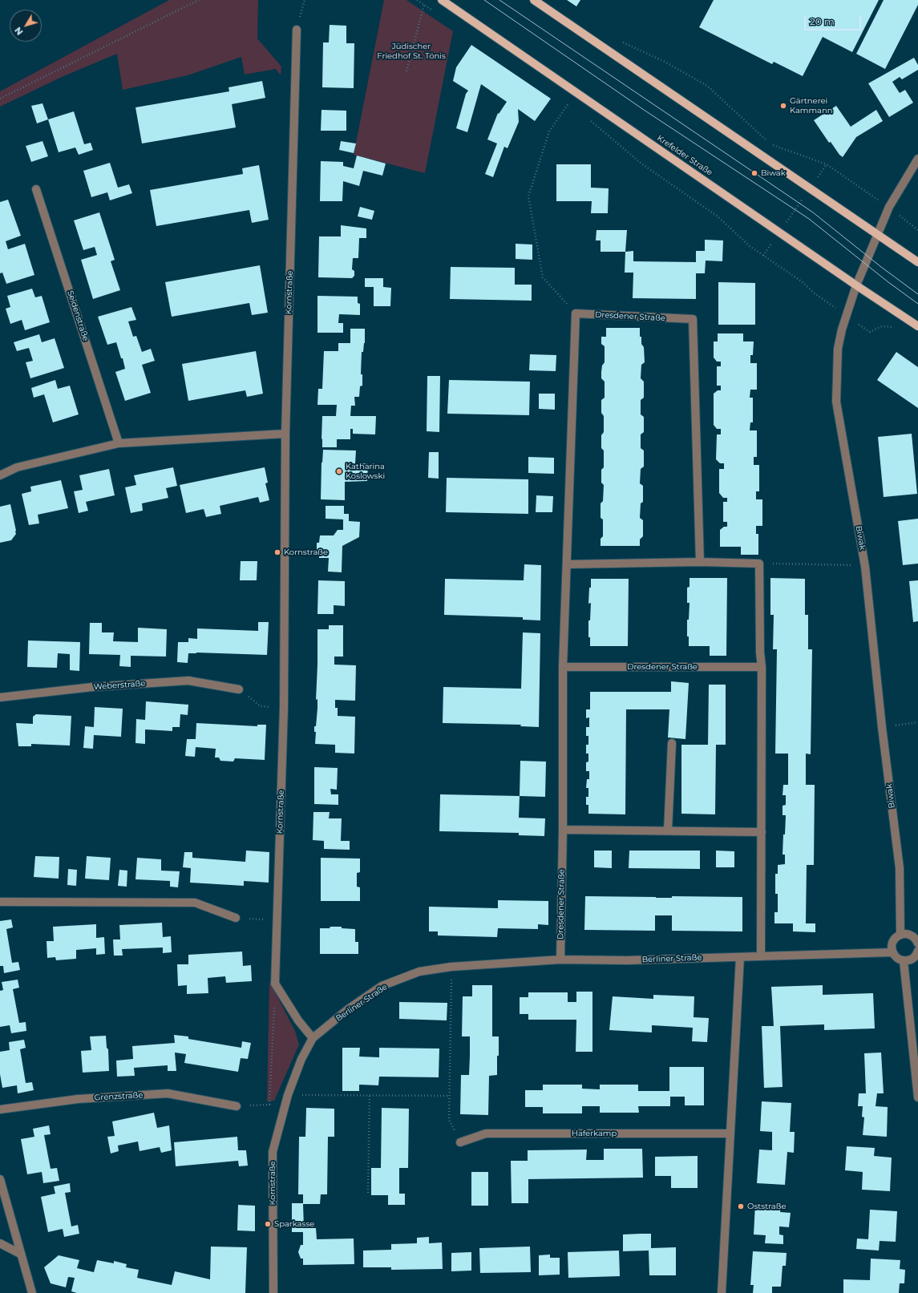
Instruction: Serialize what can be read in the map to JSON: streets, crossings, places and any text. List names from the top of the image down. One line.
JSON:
{"streets":{"main road":["Krefelder Straße"],"street":["Kornstraße","Seidenstraße","Dresdener Straße","Biwak","Weberstraße","Berliner Straße","Grenzstraße","Haferkamp"]},"crossings":[["Krefelder Straße","Biwak"],["Kornstraße","Berliner Straße"],["Dresdener Straße","Berliner Straße"]],"parks":["Jüdischer Friedhof St. Tönis"],"places":["Gärtnerei Kammann","Biwak","Katharina Koslowski","Kornstraße","Oststraße","Sparkasse"],"scale_bar":"20 m","north":"bottom left"}
